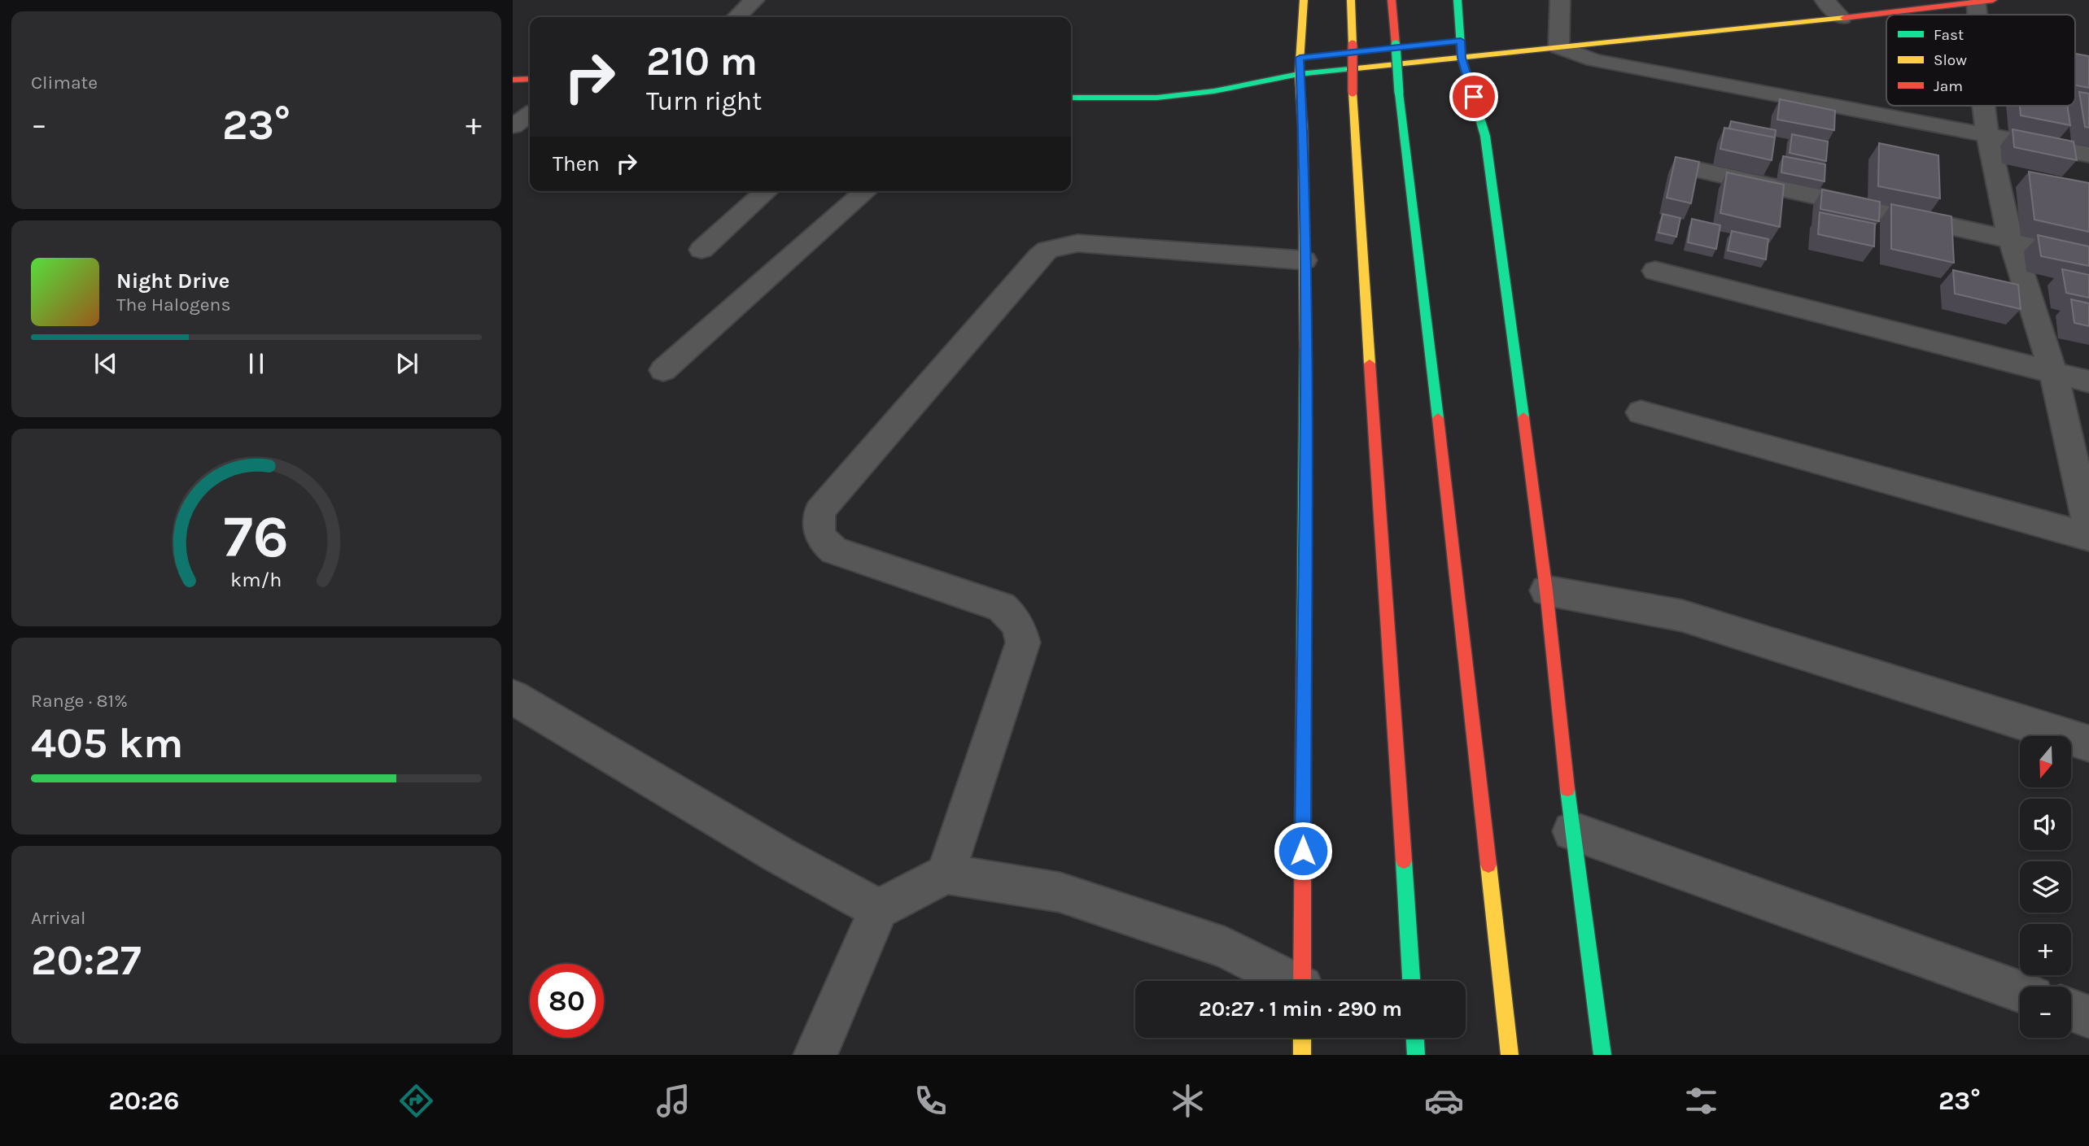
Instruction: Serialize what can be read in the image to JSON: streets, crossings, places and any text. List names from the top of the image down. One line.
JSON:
{"legend":["Fast","Slow","Jam"],"north":"bottom","page":{"tile":["Climate",["Range · 81%","405 km"],["Arrival","20:27"]],"turn":["210 m","Turn right"],"heat":["−","23°","+"],"then":"Then","song":["Night Drive","The Halogens"],"map_buttons":["+","−"],"limit":"80","trip":"20:27 · 1 min · 290 m","tabs":["20:26","23°"],"gauge":["76","km/h"]}}
